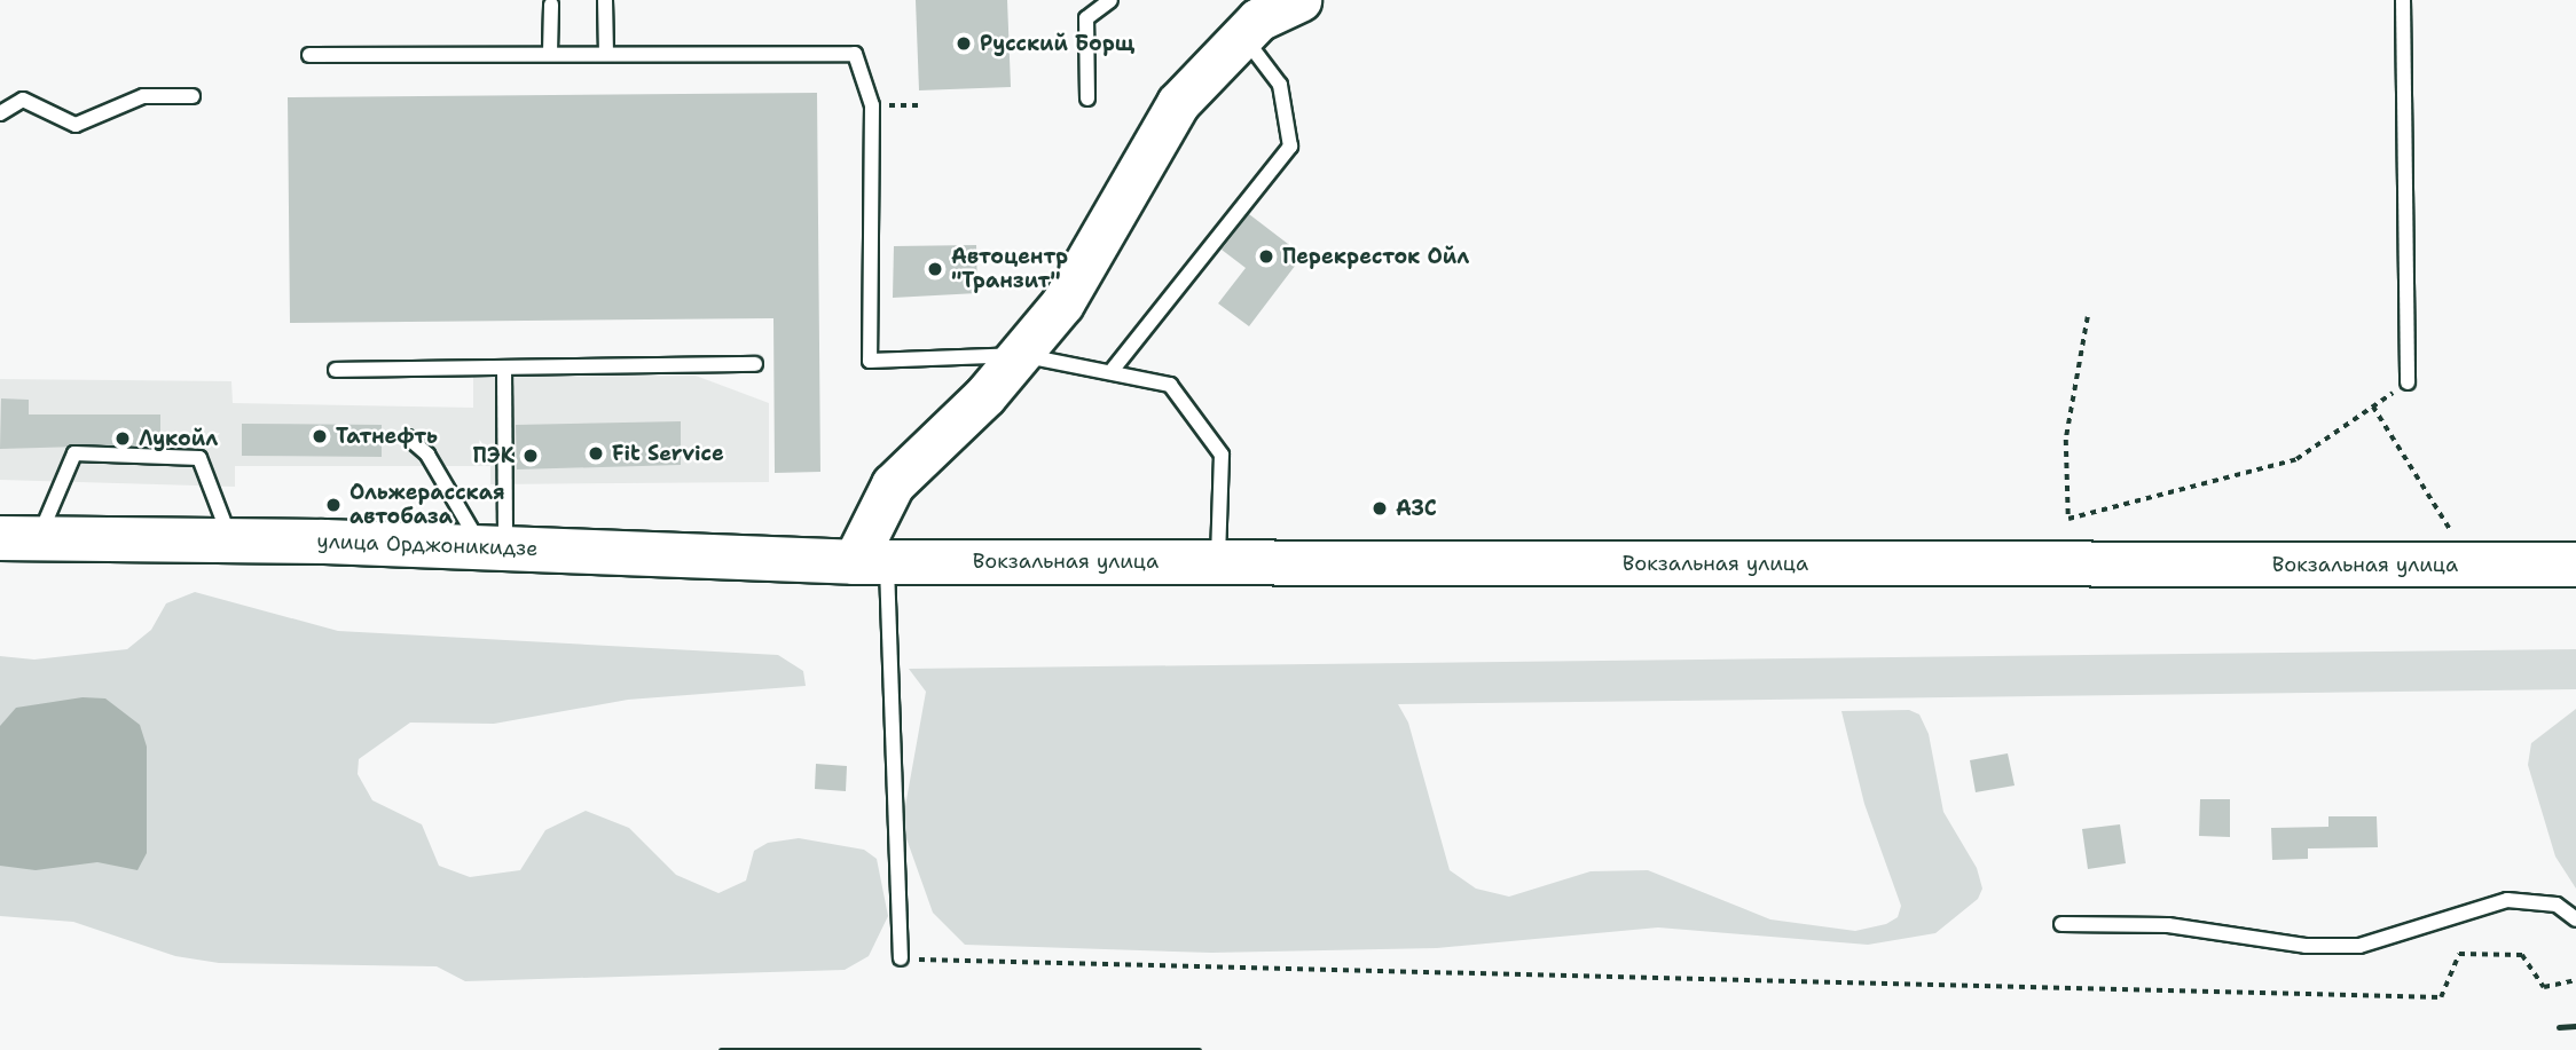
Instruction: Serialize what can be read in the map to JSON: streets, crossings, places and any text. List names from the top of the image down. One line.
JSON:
{"streets":{"main road":["улица Орджоникидзе","Вокзальная улица"]},"crossings":[["улица Орджоникидзе","Вокзальная улица"]],"places":["Русский Борщ","Перекресток Ойл","Автоцентр \"Транзит\"","Татнефть","Лукойл","Fit Service","ПЭК","Ольжерасская автобаза","АЗС"]}
